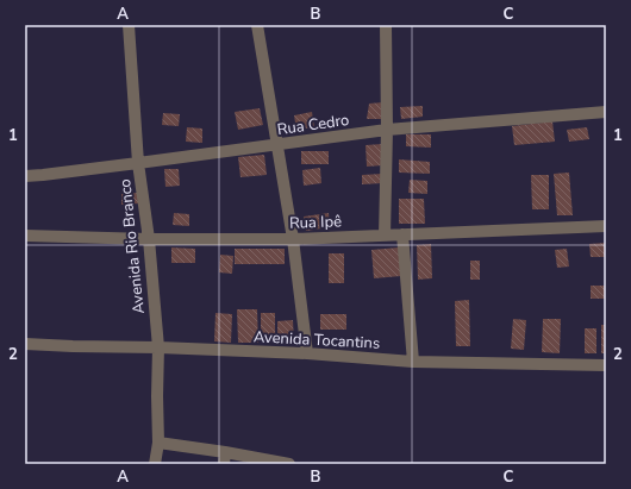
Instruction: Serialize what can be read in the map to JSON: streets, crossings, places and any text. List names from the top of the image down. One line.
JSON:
{"streets":{"street":["Rua Cedro","Rua Ipê","Avenida Rio Branco","Avenida Tocantins"]},"crossings":[["Rua Cedro","Avenida Rio Branco"],["Rua Ipê","Avenida Rio Branco"],["Avenida Rio Branco","Avenida Tocantins"]],"grid":{"columns":["A","B","C"],"rows":["1","2"]}}
